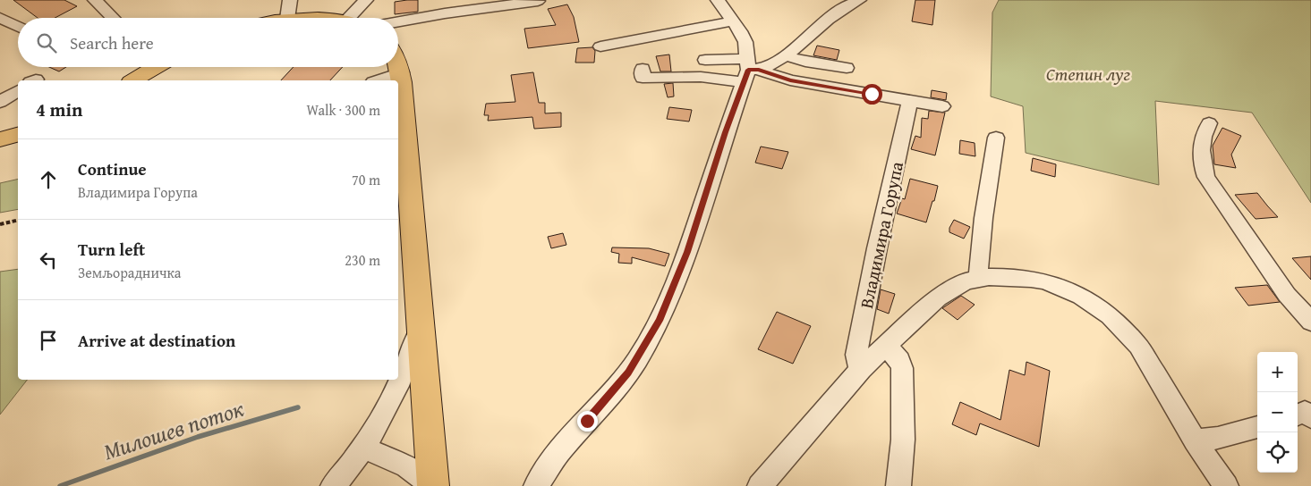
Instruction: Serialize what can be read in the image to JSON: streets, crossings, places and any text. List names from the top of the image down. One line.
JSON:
{"streets":{"street":["Владимира Горупа"]},"water":["Милошев поток"],"parks":["Степин луг"],"page":{"search":"Search here","heading":["4 min","Walk · 300 m"],"list":[["Continue","Владимира Горупа","70 m"],["Turn left","Земљорадничка","230 m"],"Arrive at destination"],"map_buttons":["+","−"]}}
